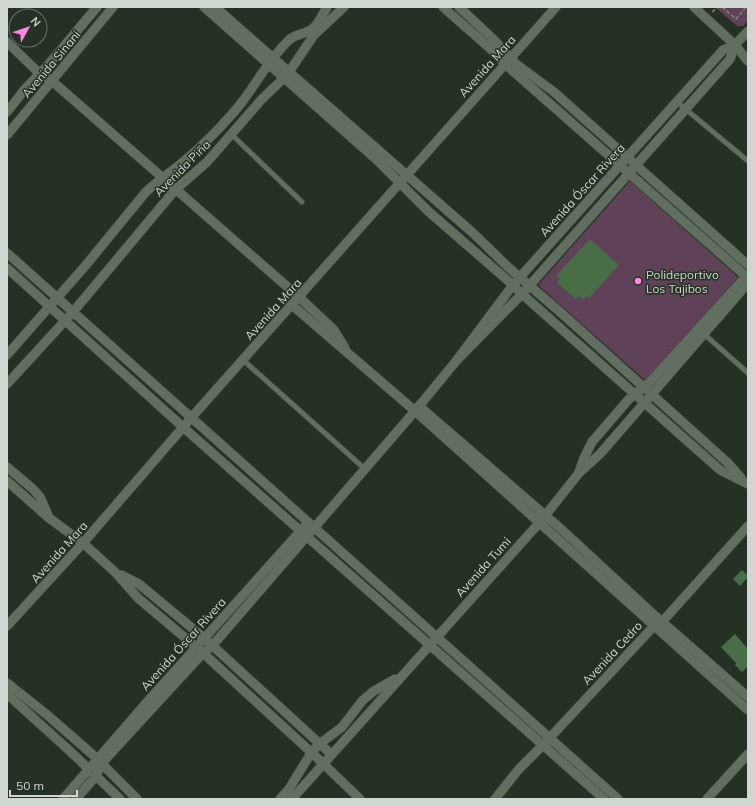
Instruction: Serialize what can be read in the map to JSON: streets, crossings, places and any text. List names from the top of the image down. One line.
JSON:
{"streets":{"street":["Avenida Sinani","Avenida Mara","Avenida Piña","Avenida Óscar Rivera","Avenida Tumi","Avenida Cedro"]},"places":["Polideportivo Los Tajibos"],"scale_bar":"50 m","north":"top right"}
